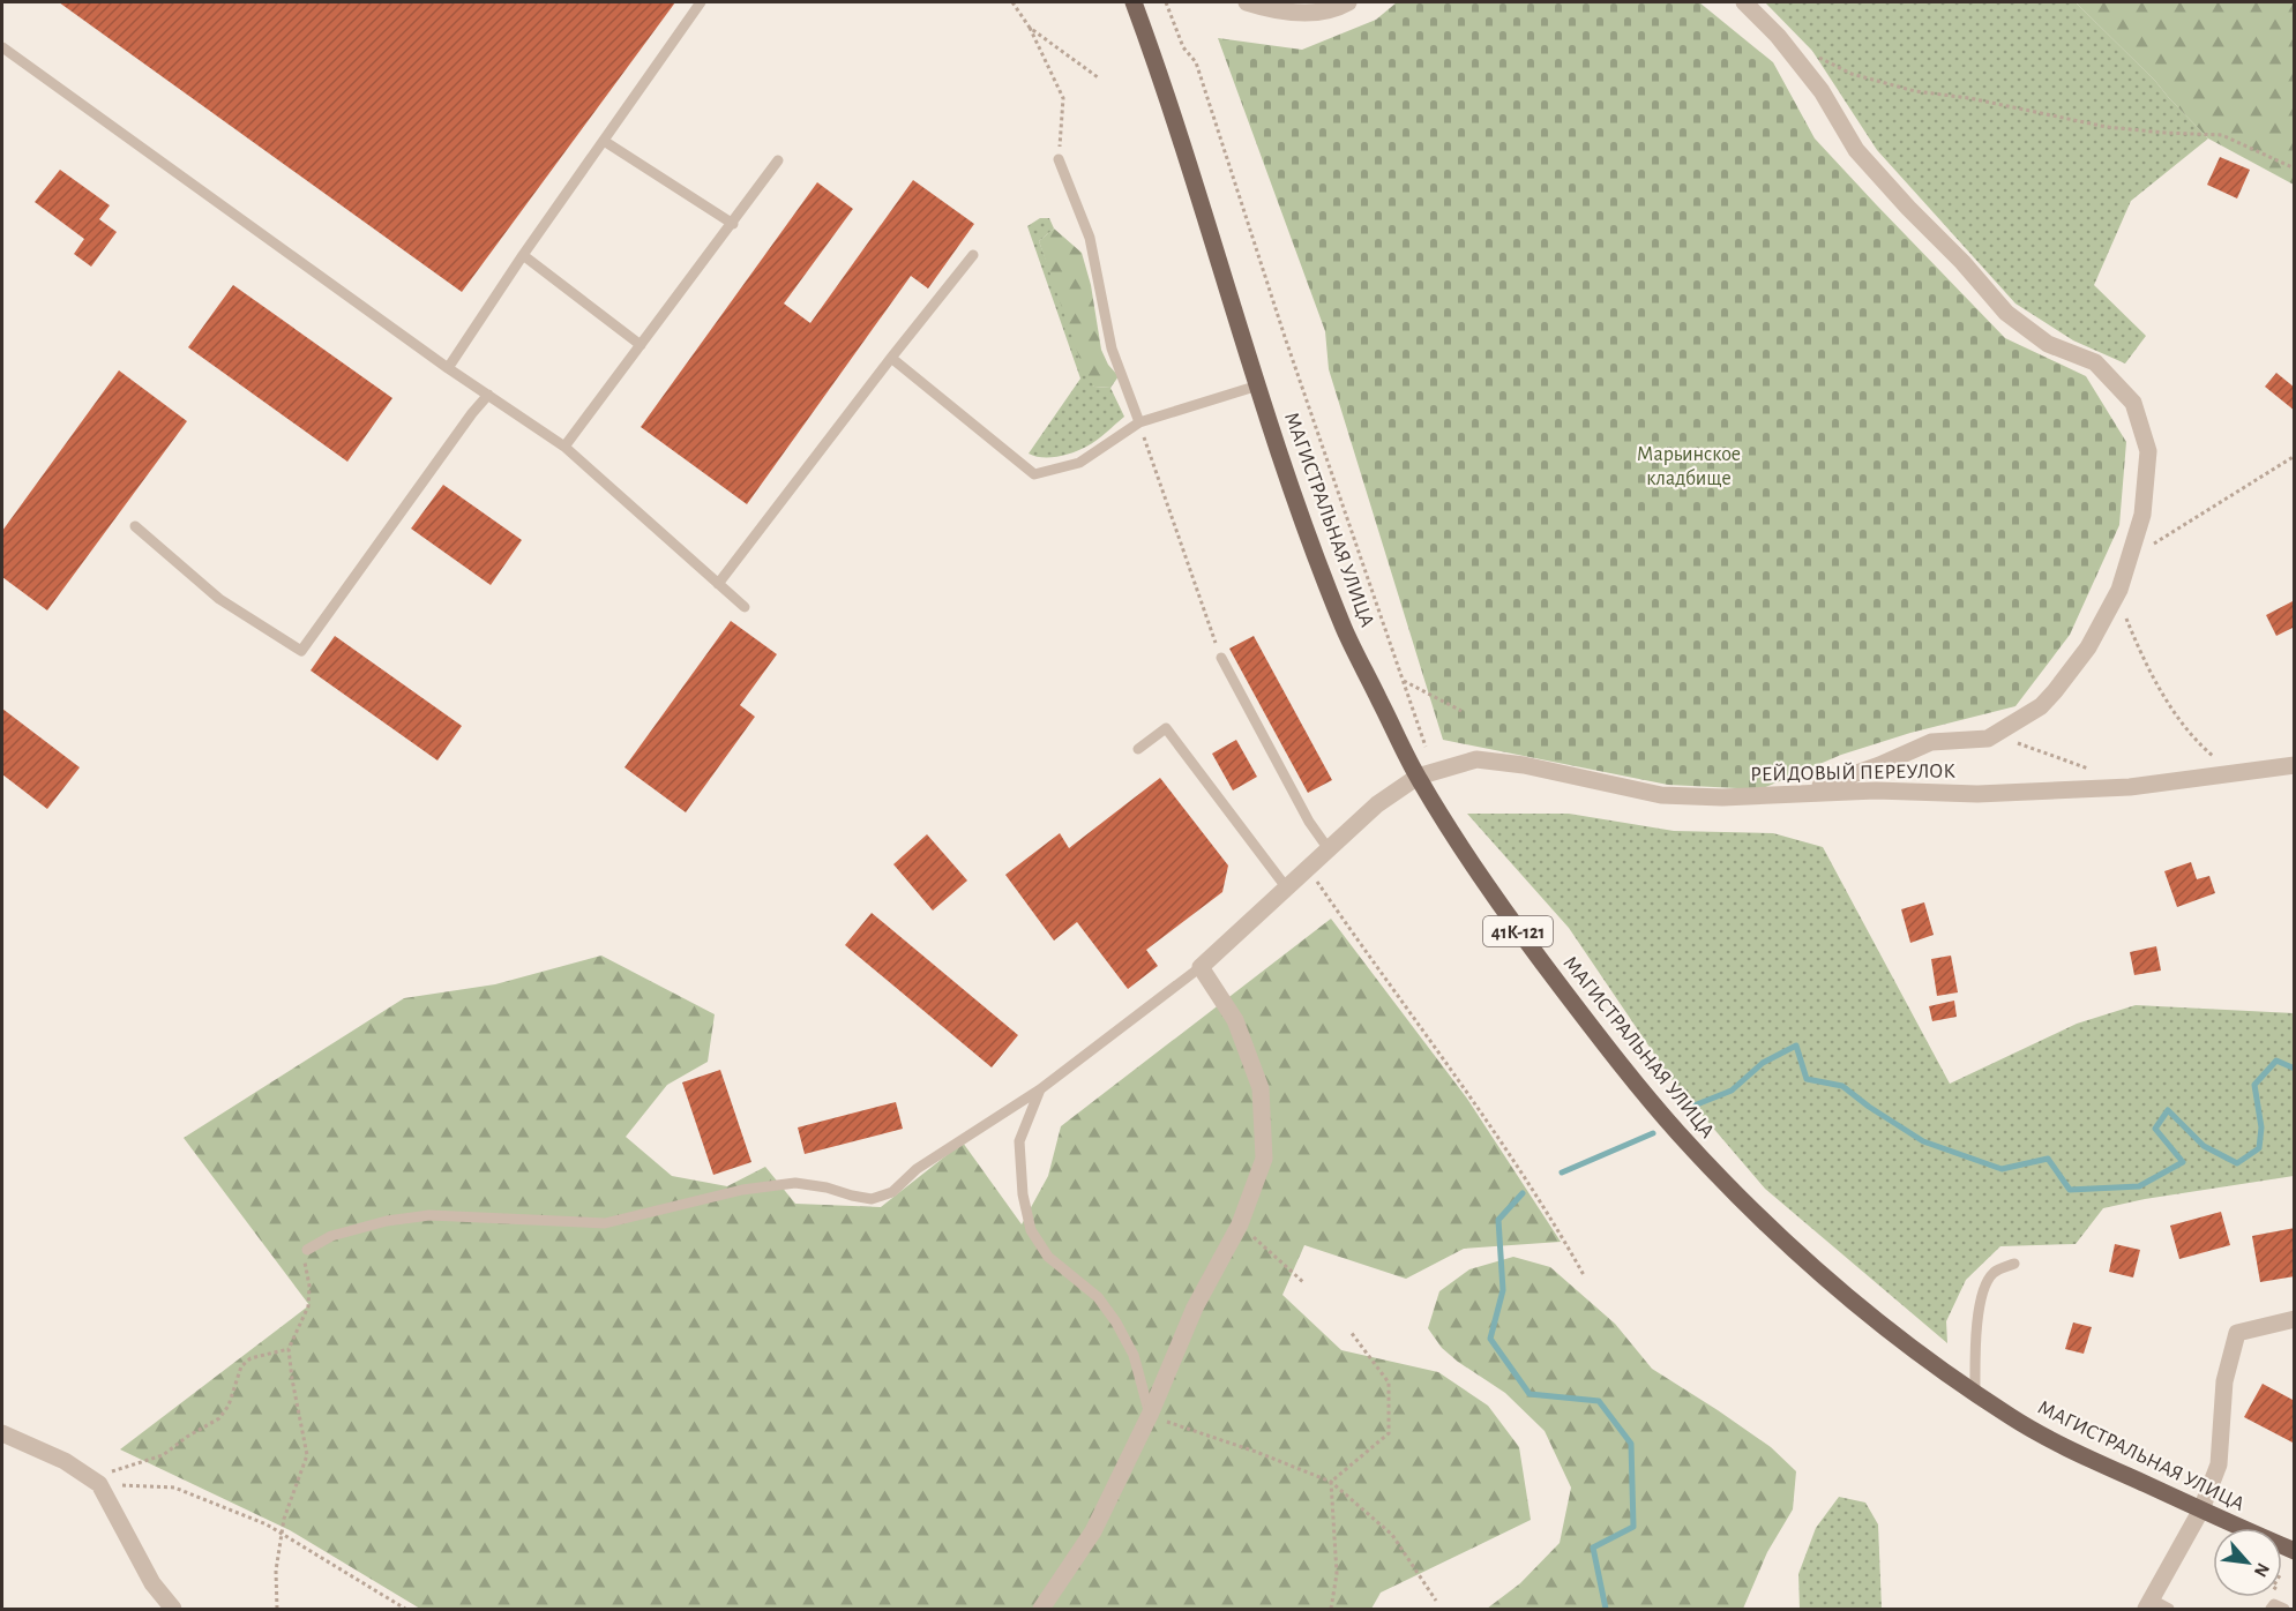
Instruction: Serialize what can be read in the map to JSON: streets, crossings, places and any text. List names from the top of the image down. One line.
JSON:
{"streets":{"main road":["МАГИСТРАЛЬНАЯ УЛИЦА","41К-121"],"street":["РЕЙДОВЫЙ ПЕРЕУЛОК"]},"crossings":[["МАГИСТРАЛЬНАЯ УЛИЦА","РЕЙДОВЫЙ ПЕРЕУЛОК"]],"parks":["Марьинское кладбище"],"north":"bottom right"}
